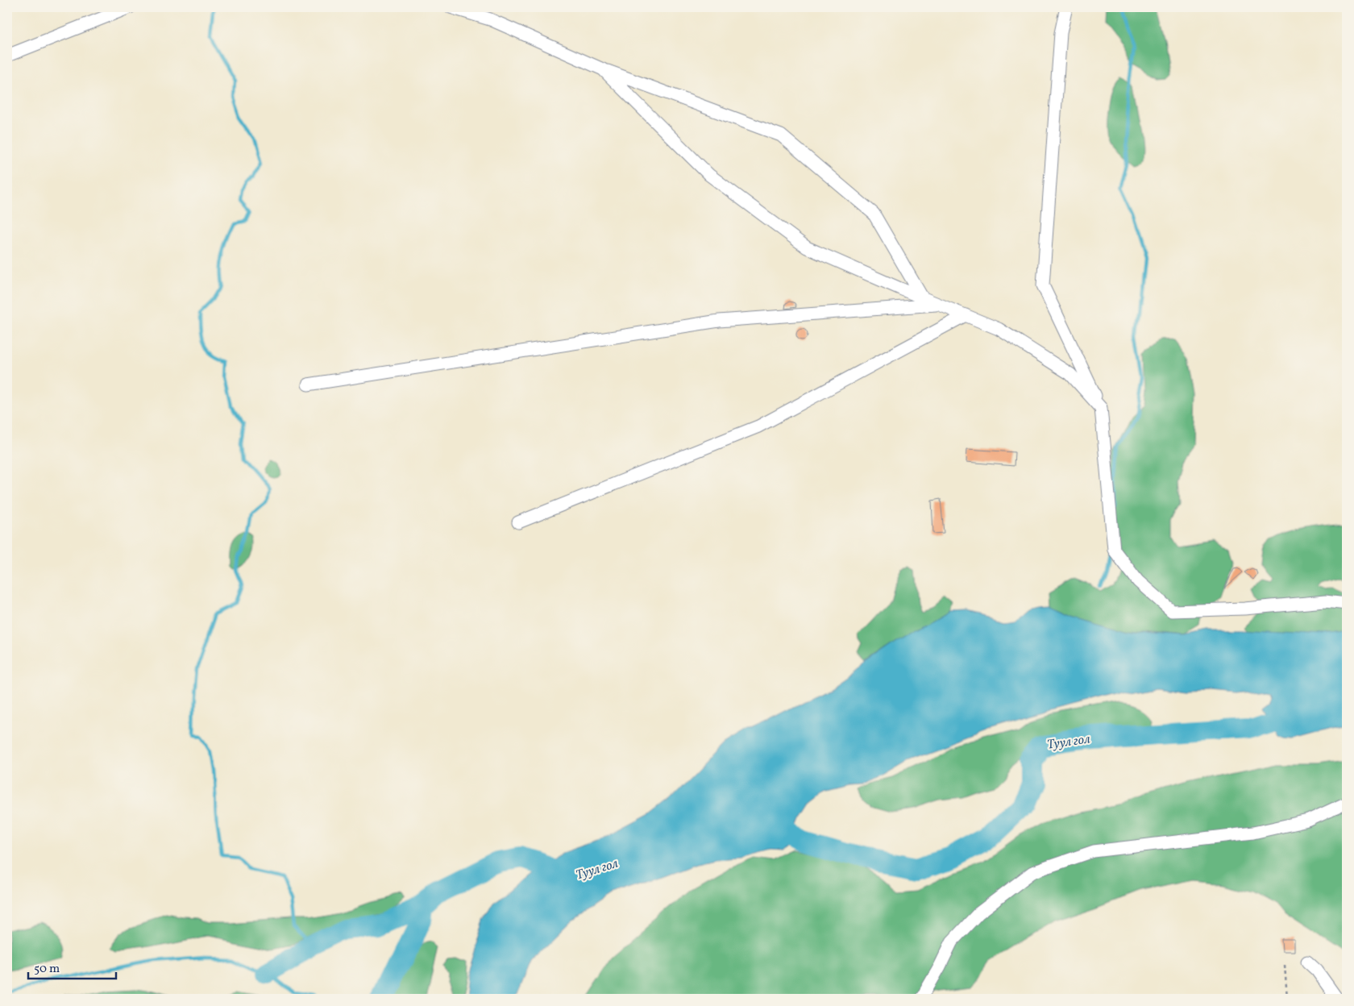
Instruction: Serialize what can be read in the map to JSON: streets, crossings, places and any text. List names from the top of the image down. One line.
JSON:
{"water":["Туул гол"],"scale_bar":"50 m"}
